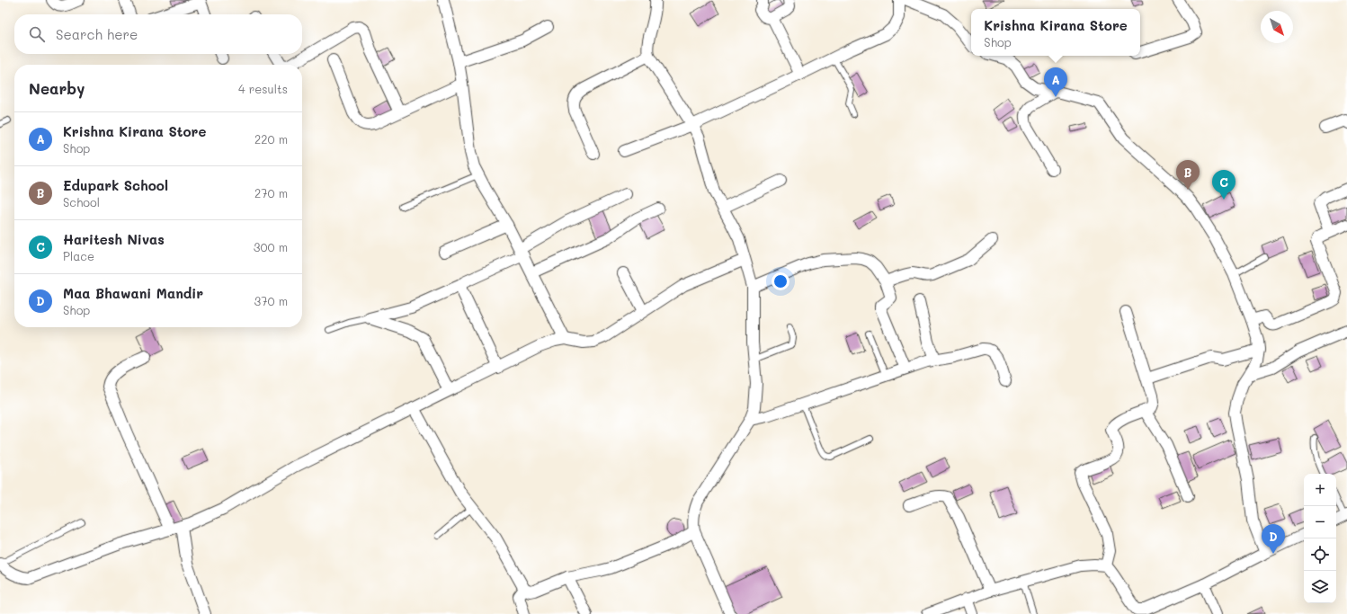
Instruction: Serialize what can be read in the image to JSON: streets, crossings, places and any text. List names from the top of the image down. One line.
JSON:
{"north":"bottom right","page":{"popup":["Krishna Kirana Store","Shop"],"search":"Search here","heading":["Nearby","4 results"],"pins":["A","B","C","D"],"list":[{"mark":"A","name":"Krishna Kirana Store","note":"Shop","value":"220 m"},{"mark":"B","name":"Edupark School","note":"School","value":"270 m"},{"mark":"C","name":"Haritesh Nivas","note":"Place","value":"300 m"},{"mark":"D","name":"Maa Bhawani Mandir","note":"Shop","value":"370 m"}],"map_buttons":["+","−"]}}
